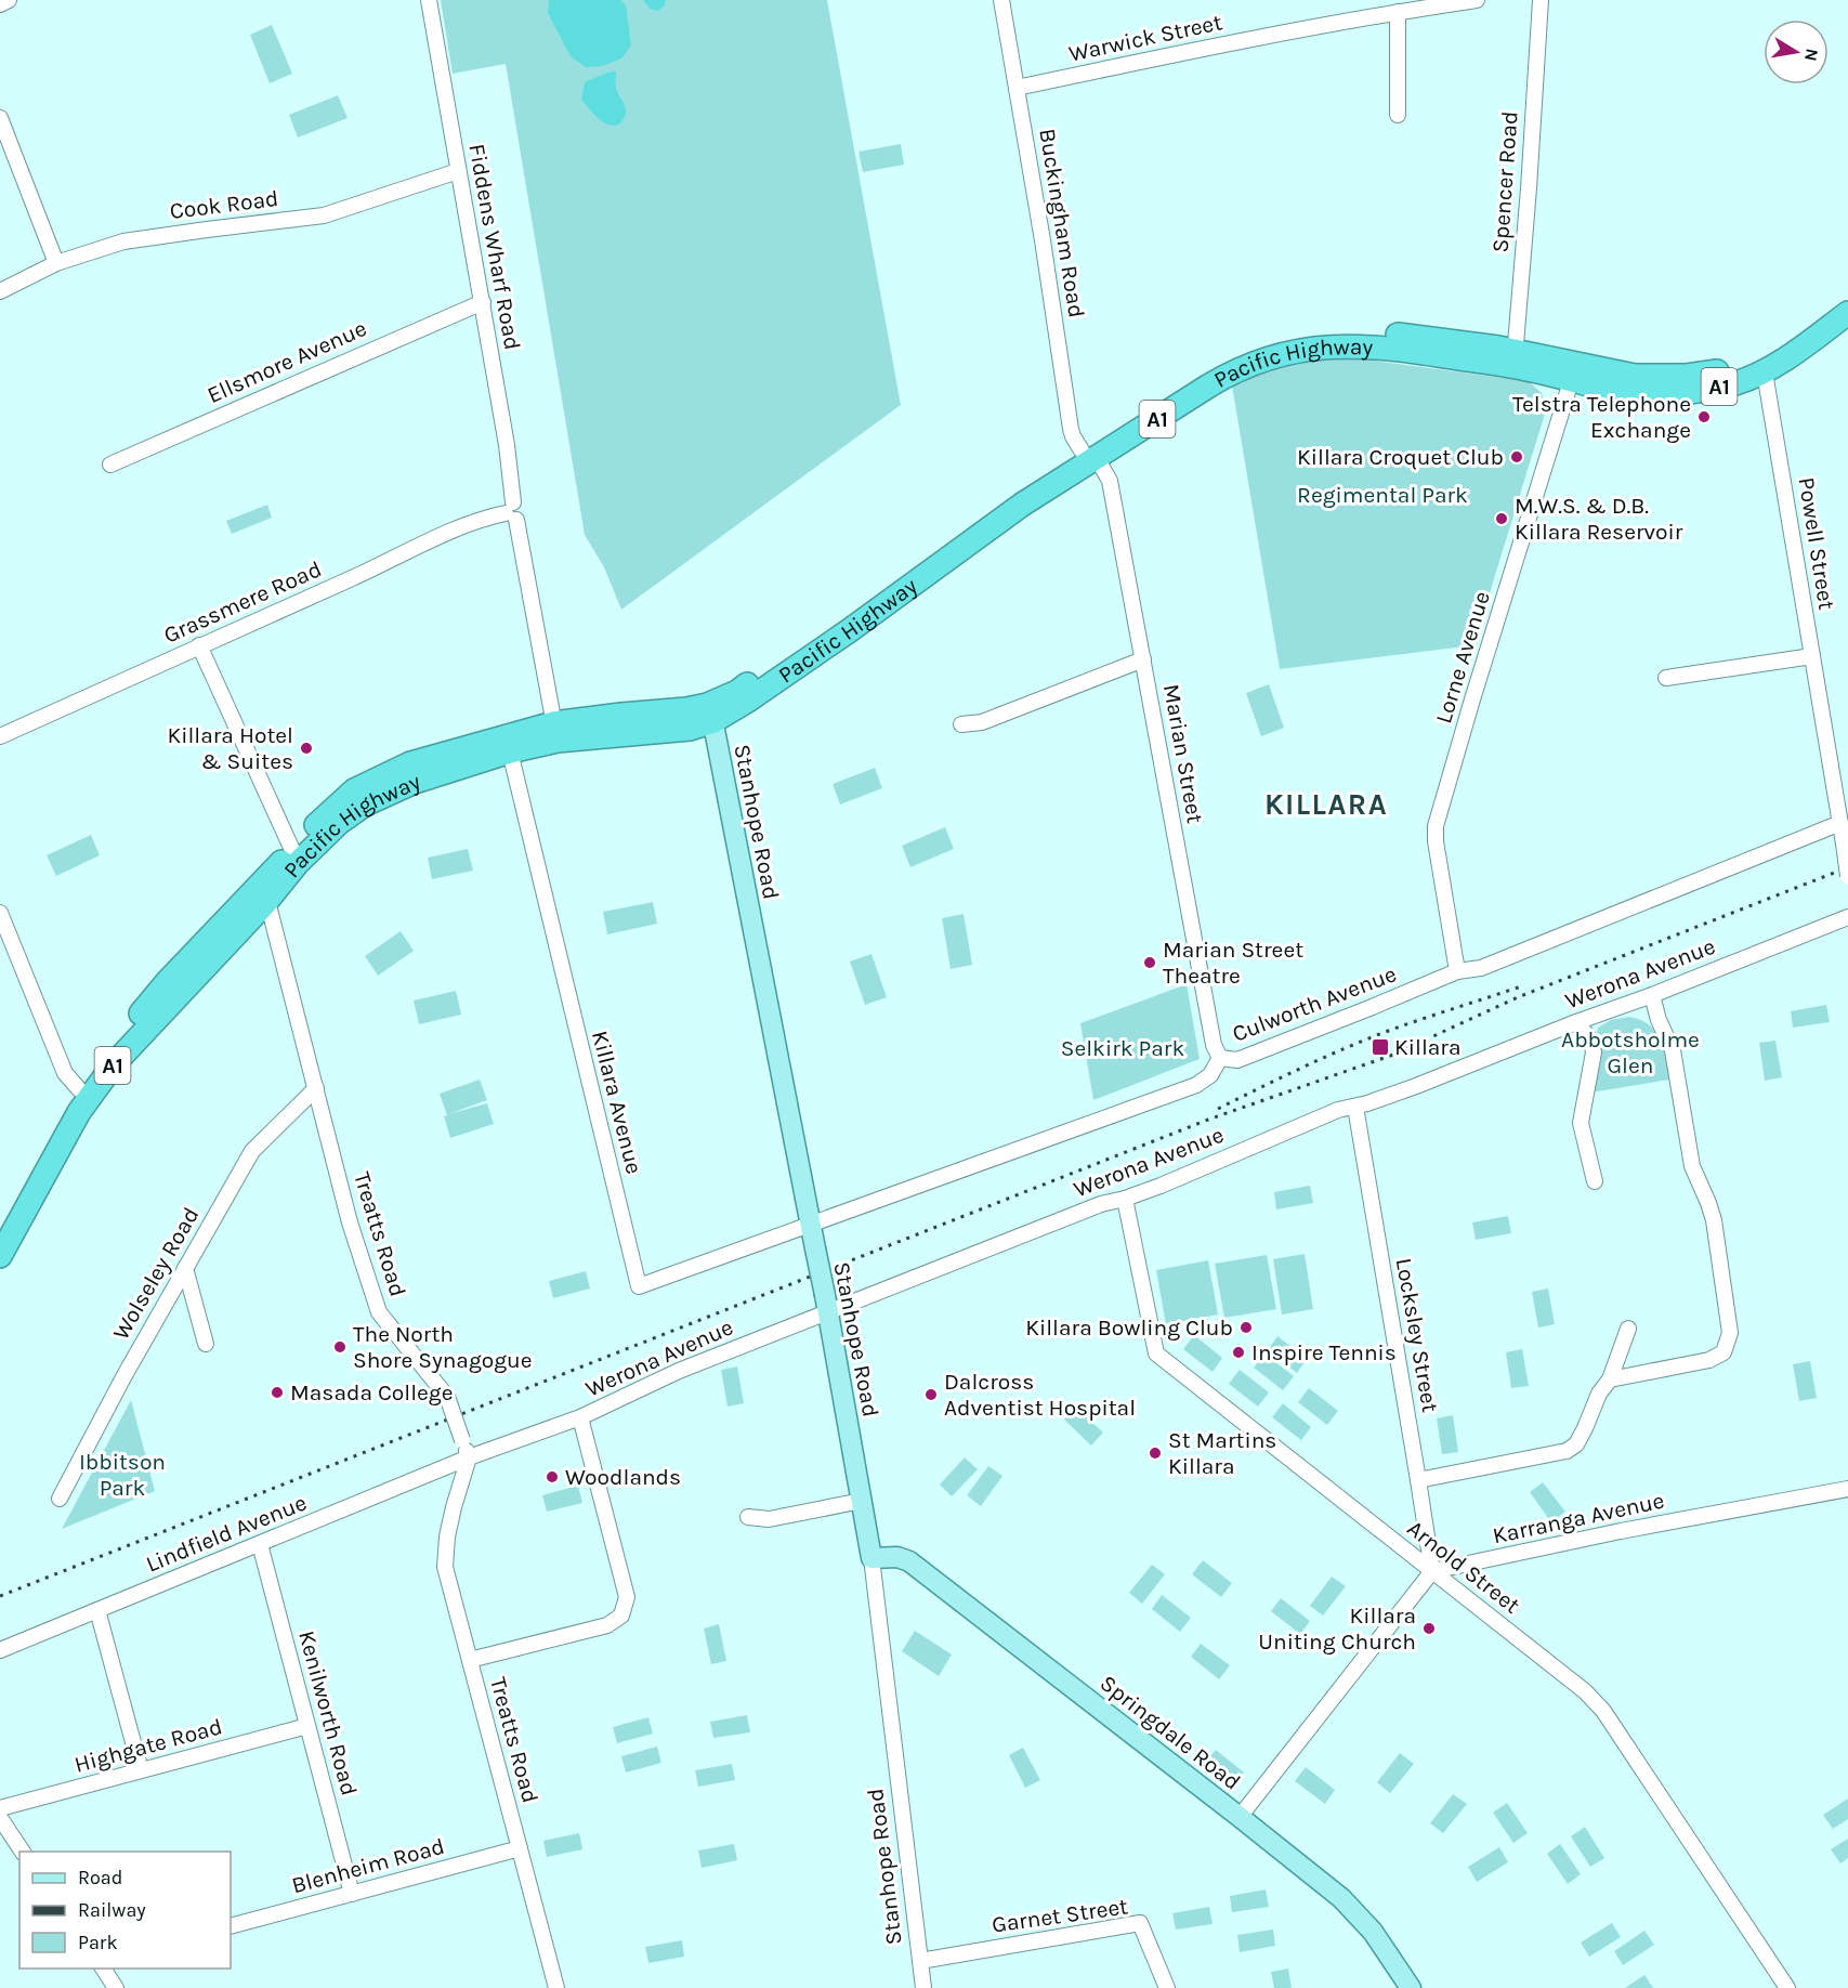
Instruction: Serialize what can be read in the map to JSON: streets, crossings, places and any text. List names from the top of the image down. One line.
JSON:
{"streets":{"highway":["Pacific Highway","A1"],"main road":["Stanhope Road","Springdale Road"],"street":["Warwick Street","Spencer Road","Cook Road","Buckingham Road","Fiddens Wharf Road","Ellsmore Avenue","Powell Street","Grassmere Road","Lorne Avenue","Marian Street","Werona Avenue","Culworth Avenue","Killara Avenue","Treatts Road","Wolseley Road","Locksley Street","Karranga Avenue","Lindfield Avenue","Arnold Street","Kenilworth Road","Highgate Road","Blenheim Road","Garnet Street"]},"crossings":[["Warwick Street","Buckingham Road"],["Spencer Road","Pacific Highway"],["Cook Road","Fiddens Wharf Road"],["Buckingham Road","Pacific Highway"],["Buckingham Road","Marian Street"],["Fiddens Wharf Road","Ellsmore Avenue"],["Fiddens Wharf Road","Pacific Highway"],["Fiddens Wharf Road","Grassmere Road"],["Pacific Highway","Powell Street"],["Pacific Highway","Lorne Avenue"],["Pacific Highway","Marian Street"],["Pacific Highway","Stanhope Road"],["Pacific Highway","Killara Avenue"],["Pacific Highway","Treatts Road"],["Powell Street","Culworth Avenue"],["Lorne Avenue","Culworth Avenue"],["Marian Street","Culworth Avenue"],["Stanhope Road","Werona Avenue"],["Stanhope Road","Culworth Avenue"],["Stanhope Road","Killara Avenue"],["Stanhope Road","Springdale Road"],["Stanhope Road","Garnet Street"],["Werona Avenue","Treatts Road"],["Werona Avenue","Locksley Street"],["Werona Avenue","Lindfield Avenue"],["Werona Avenue","Arnold Street"],["Culworth Avenue","Killara Avenue"],["Treatts Road","Wolseley Road"],["Treatts Road","Lindfield Avenue"],["Treatts Road","Blenheim Road"],["Locksley Street","Karranga Avenue"],["Locksley Street","Arnold Street"],["Karranga Avenue","Arnold Street"],["Lindfield Avenue","Kenilworth Road"],["Kenilworth Road","Highgate Road"],["Kenilworth Road","Blenheim Road"]],"districts":["KILLARA"],"parks":["Regimental Park","Abbotsholme Glen","Selkirk Park","Ibbitson Park"],"places":{"other":["Telstra Telephone Exchange","Killara Croquet Club","M.W.S. & D.B. Killara Reservoir","Killara Hotel & Suites","Marian Street Theatre","Killara Bowling Club","The North Shore Synagogue","Inspire Tennis","Masada College","Dalcross Adventist Hospital","St Martins Killara","Woodlands","Killara Uniting Church"],"transit":["Killara"]},"legend":["Road","Railway","Park"],"north":"right"}
